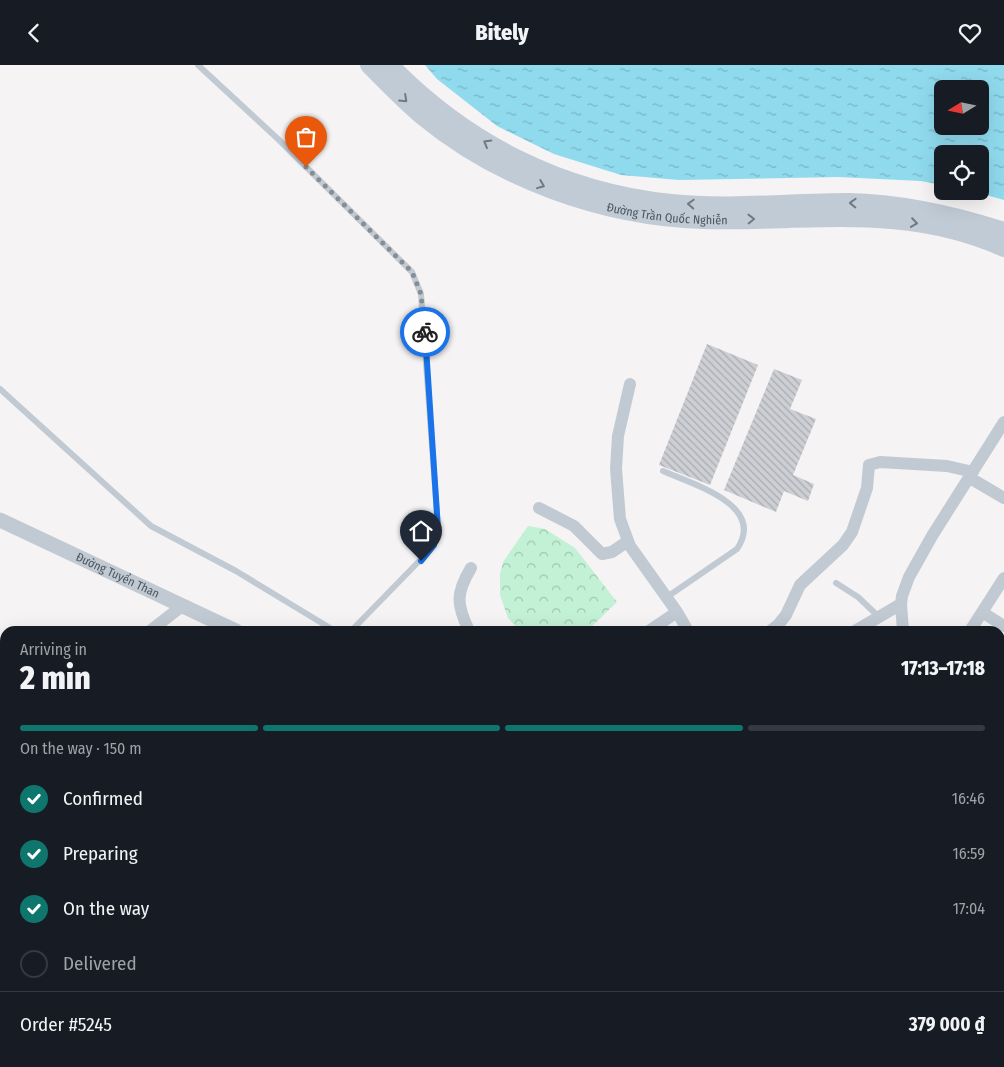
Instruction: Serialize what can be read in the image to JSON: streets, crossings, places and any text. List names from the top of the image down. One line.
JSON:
{"streets":{"main road":["Đường Trần Quốc Nghiễn"],"street":["Đường Tuyển Than"]},"north":"left","page":{"header":"Bitely","heading":["2 min","Arriving in","17:13–17:18"],"panel":["Order #5245","379 000 ₫"],"bar":"On the way · 150 m","list":[["Confirmed","16:46"],["Preparing","16:59"],["On the way","17:04"],"Delivered"]}}
